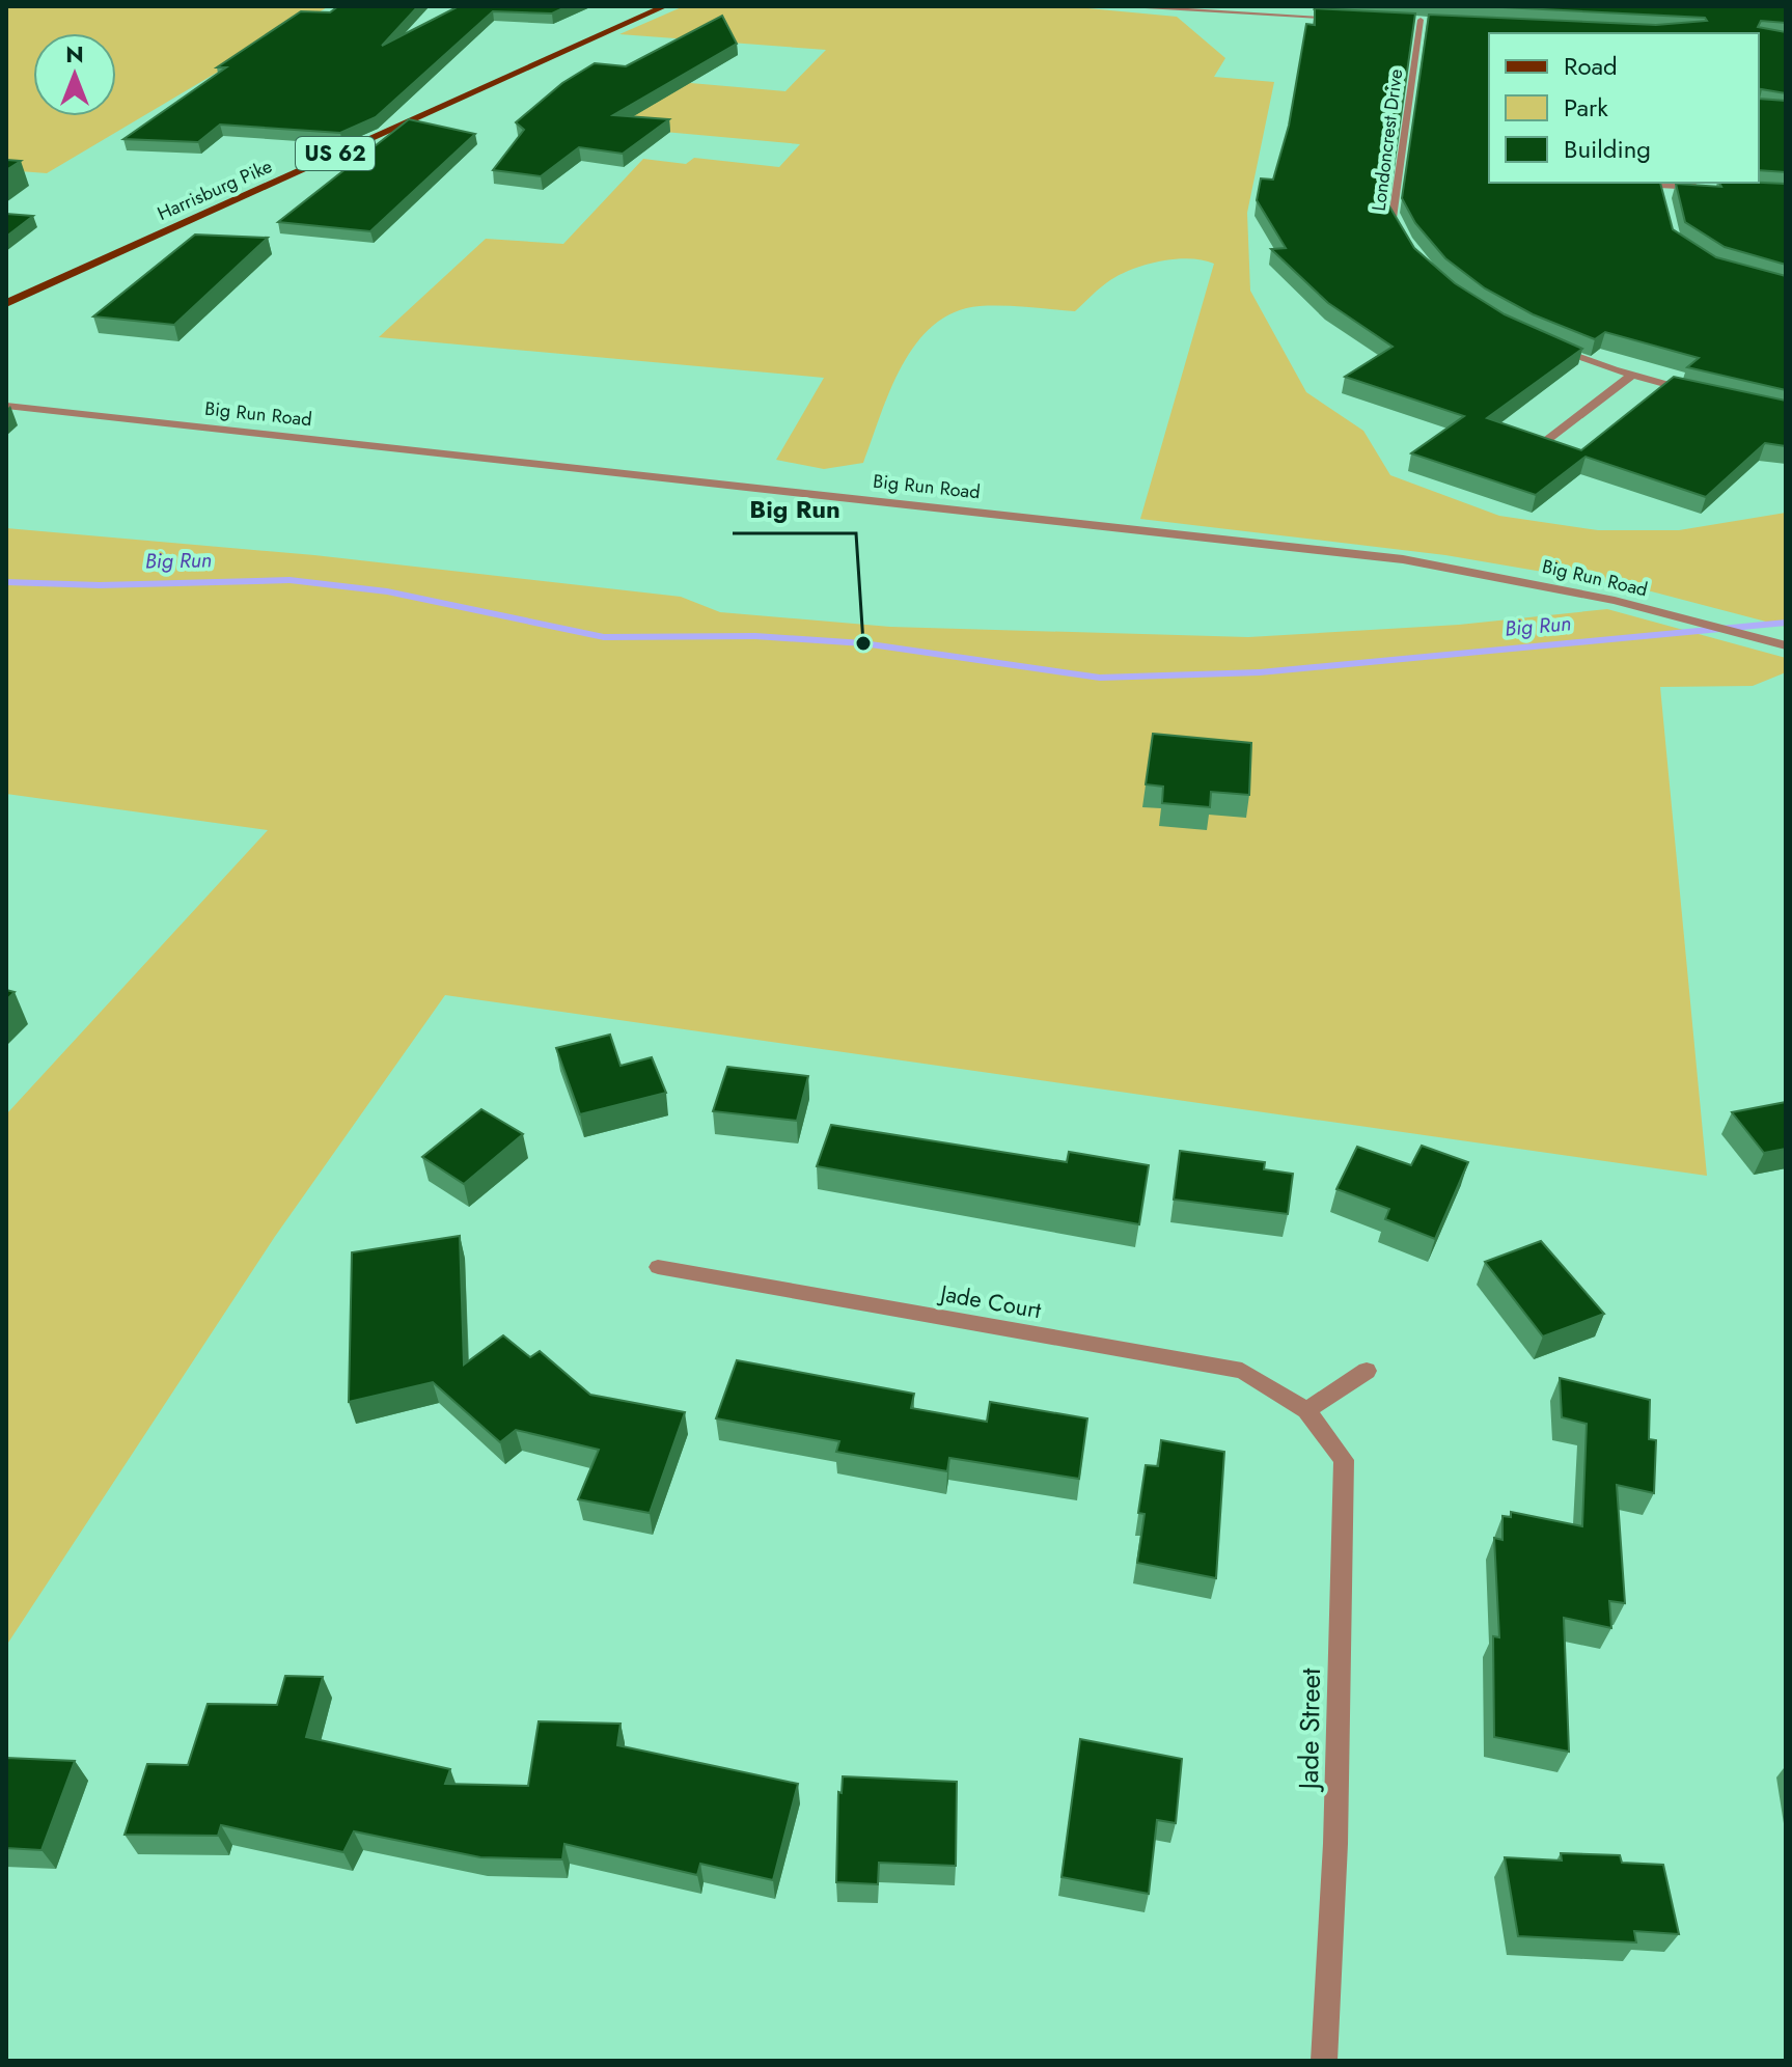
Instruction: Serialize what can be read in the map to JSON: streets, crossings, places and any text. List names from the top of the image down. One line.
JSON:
{"streets":{"main road":["US 62","Harrisburg Pike"],"street":["Londoncrest Drive","Big Run Road","Jade Court","Jade Street"]},"crossings":[["Jade Court","Jade Street"]],"water":["Big Run"],"places":["Big Run"],"legend":["Road","Park","Building"],"north":"top"}
